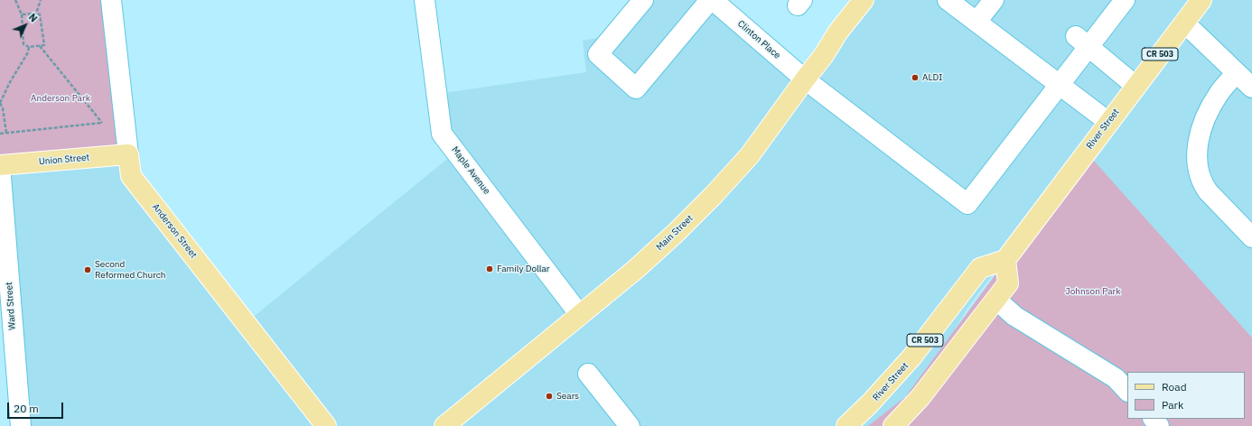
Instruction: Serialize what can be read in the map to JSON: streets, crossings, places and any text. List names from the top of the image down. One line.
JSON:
{"streets":{"main road":["CR 503","River Street","Union Street","Anderson Street","Main Street"],"street":["Clinton Place","Maple Avenue","Ward Street"]},"crossings":[["Clinton Place","Main Street"],["Union Street","Anderson Street"],["Union Street","Ward Street"],["Maple Avenue","Main Street"]],"parks":["Anderson Park","Johnson Park"],"places":["ALDI","Family Dollar","Second Reformed Church","Sears"],"legend":["Road","Park"],"scale_bar":"20 m","north":"top right"}
